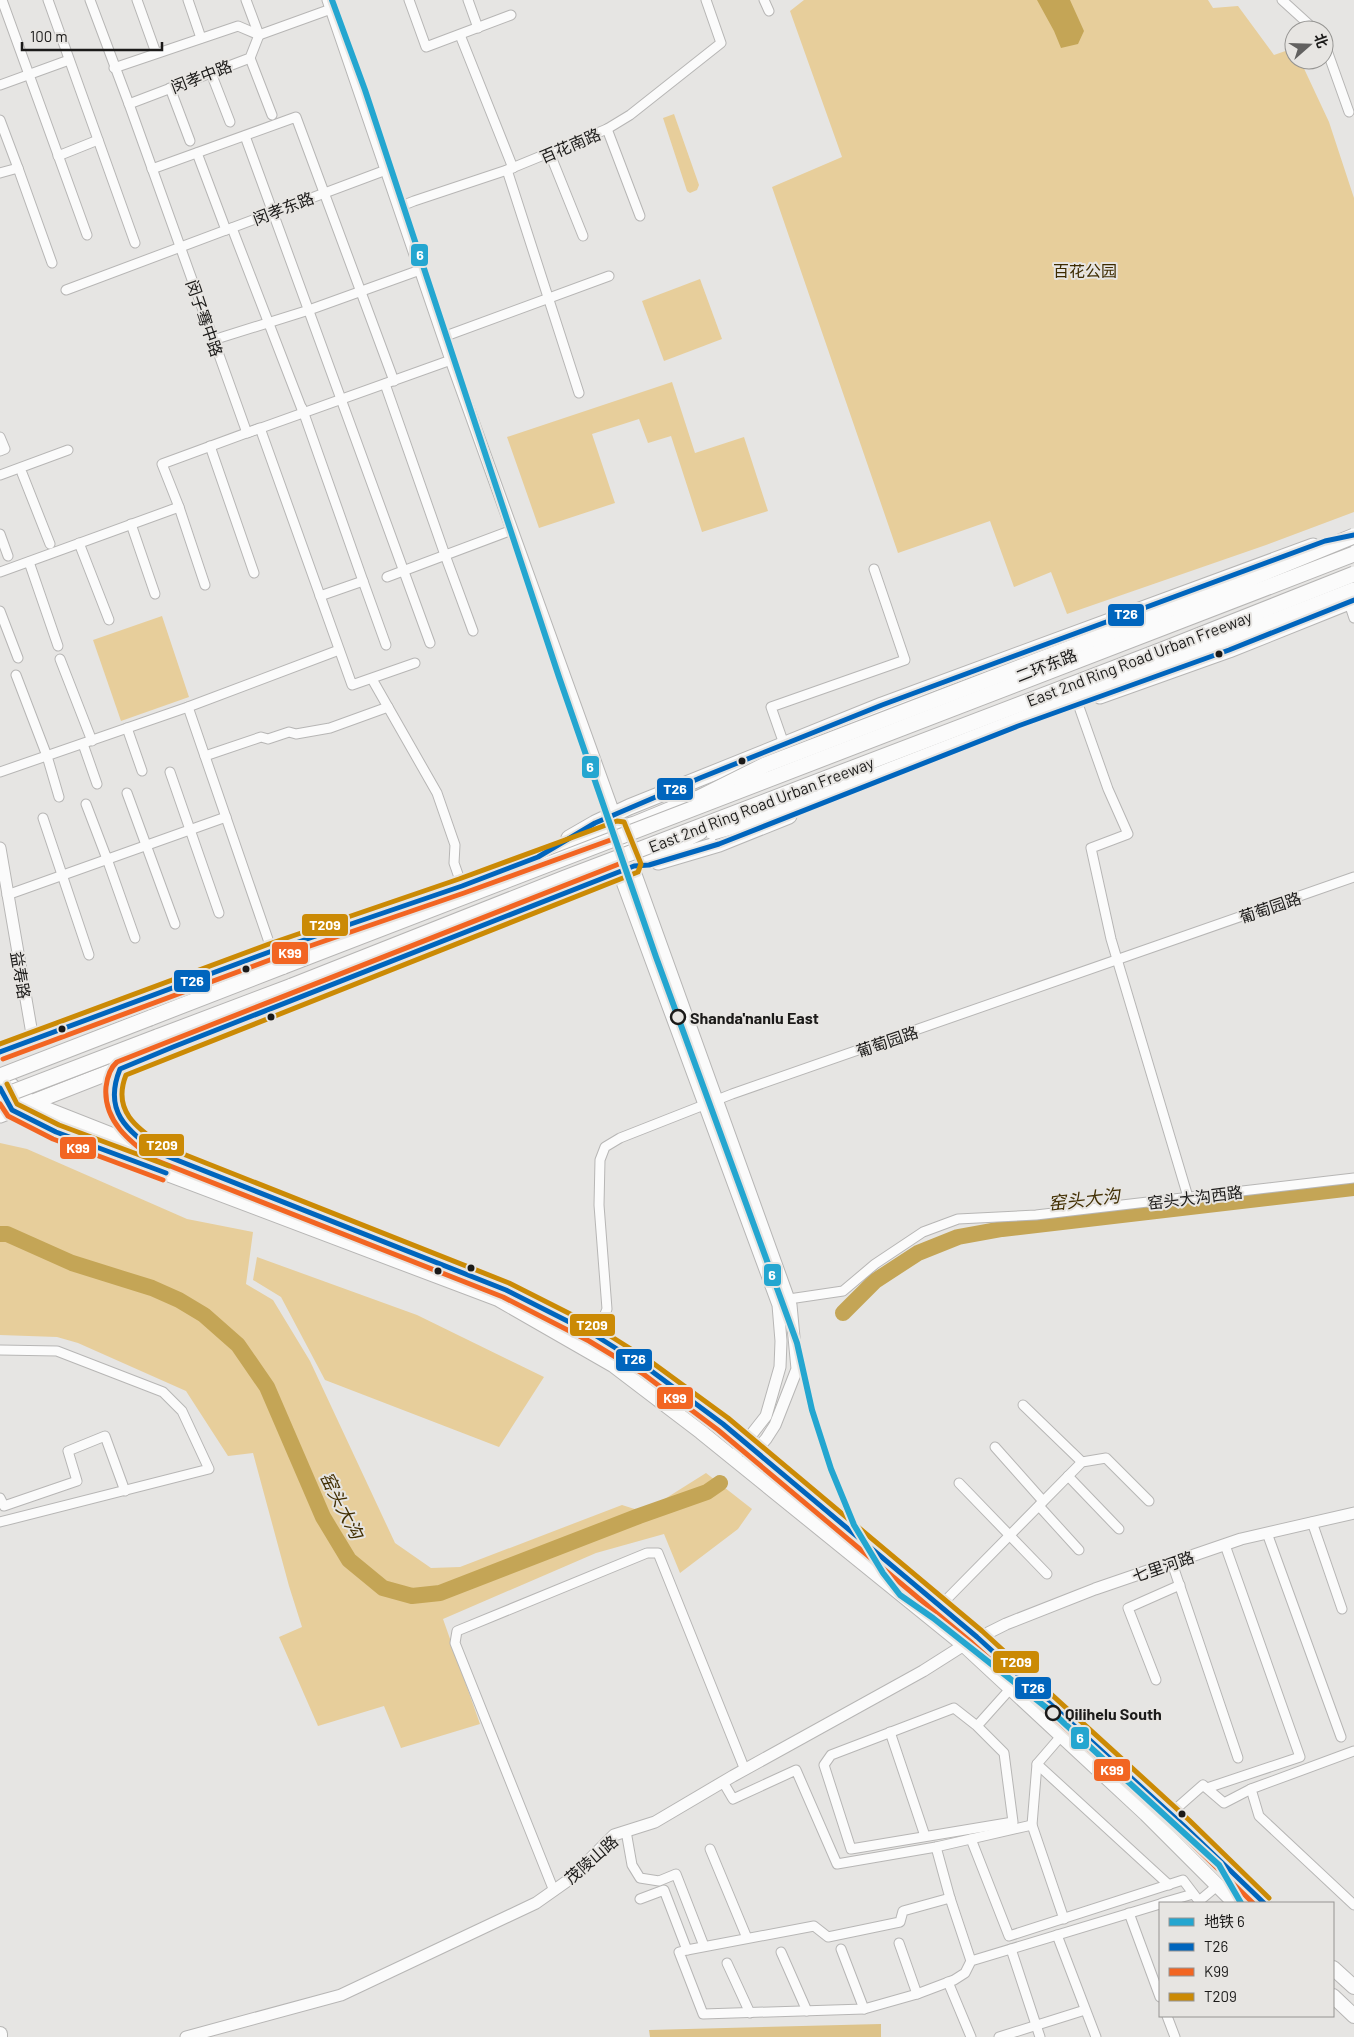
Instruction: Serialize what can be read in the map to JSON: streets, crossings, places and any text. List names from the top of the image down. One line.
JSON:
{"streets":{"highway":["East 2nd Ring Road Urban Freeway","二环东路"],"main road":["益寿路","七里河路","茂陵山路"],"street":["闵孝中路","百花南路","闵孝东路","闵子骞中路","葡萄园路","窑头大沟西路"]},"crossings":[["闵孝中路","闵子骞中路"],["闵孝东路","闵子骞中路"],["East 2nd Ring Road Urban Freeway","二环东路"],["七里河路","茂陵山路"]],"water":["窑头大沟"],"parks":["百花公园"],"places":["Shanda'nanlu East","Qilihelu South"],"lines":["metro line 6","transit line T26","transit line T209","transit line K99"],"legend":["地铁 6","T26","K99","T209"],"scale_bar":"100 m","north":"right"}
